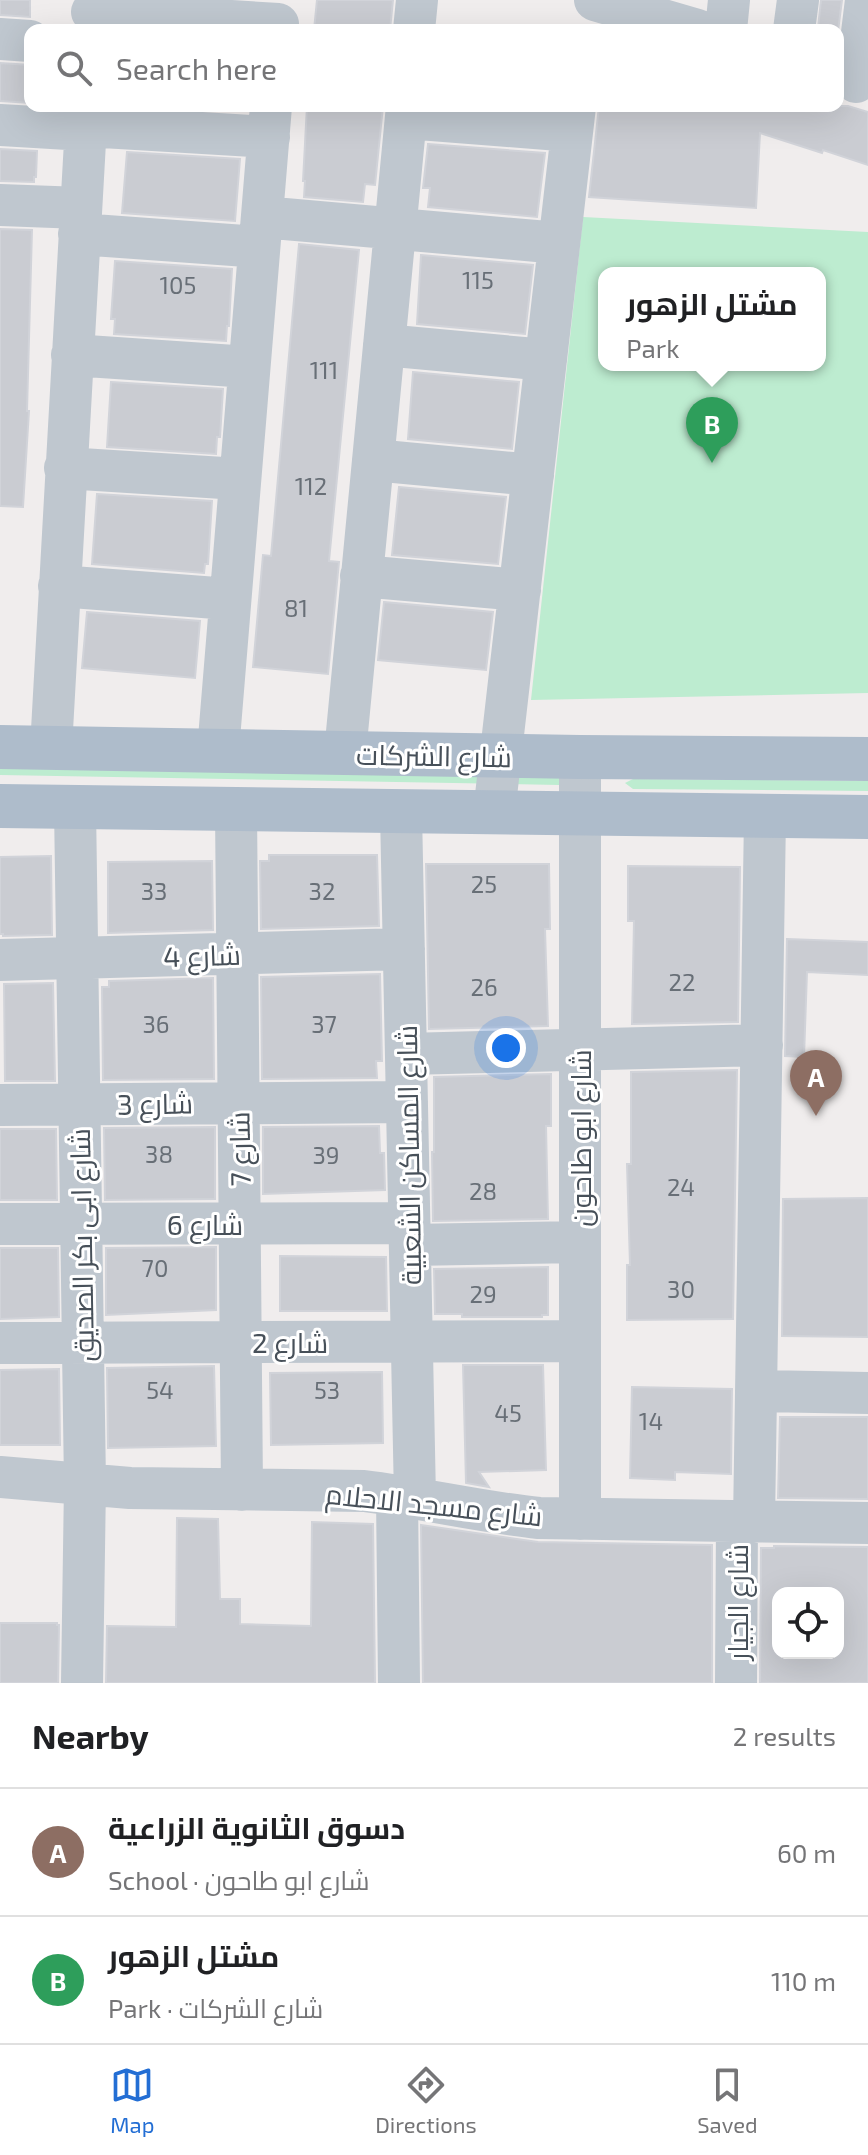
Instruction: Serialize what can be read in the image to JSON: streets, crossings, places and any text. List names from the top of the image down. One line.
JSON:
{"streets":{"main road":["شارع الشركات"],"street":["شارع 4","شارع 3","شارع ابو طاحون","شارع 7","شارع المساكن الشعبية","شارع 6","شارع ابى بكر الصديق","شارع 2","شارع مسجد الاحلام","شارع الجيار"]},"crossings":[["شارع الشركات","شارع ابو طاحون"],["شارع الشركات","شارع 7"],["شارع الشركات","شارع المساكن الشعبية"],["شارع الشركات","شارع ابى بكر الصديق"],["شارع الشركات","شارع الجيار"],["شارع 4","شارع 7"],["شارع 4","شارع المساكن الشعبية"],["شارع 4","شارع ابى بكر الصديق"],["شارع 3","شارع 7"],["شارع 3","شارع المساكن الشعبية"],["شارع 3","شارع ابى بكر الصديق"],["شارع ابو طاحون","شارع 6"],["شارع ابو طاحون","شارع 2"],["شارع ابو طاحون","شارع مسجد الاحلام"],["شارع 7","شارع 6"],["شارع 7","شارع 2"],["شارع 7","شارع مسجد الاحلام"],["شارع المساكن الشعبية","شارع 6"],["شارع المساكن الشعبية","شارع 2"],["شارع المساكن الشعبية","شارع مسجد الاحلام"],["شارع 6","شارع ابى بكر الصديق"],["شارع ابى بكر الصديق","شارع 2"],["شارع ابى بكر الصديق","شارع مسجد الاحلام"],["شارع مسجد الاحلام","شارع الجيار"]],"house_numbers":["115","105","111","112","81","25","33","32","22","26","36","37","38","39","24","28","70","30","29","54","53","45","14"],"page":{"search":"Search here","popup":["مشتل الزهور","Park"],"pins":["B","A"],"heading":["Nearby","2 results"],"list":[{"mark":"A","name":"دسوق الثانوية الزراعية","note":"School · شارع ابو طاحون","value":"60 m"},{"mark":"B","name":"مشتل الزهور","note":"Park · شارع الشركات","value":"110 m"}],"nav":["Map","Directions","Saved"]}}
